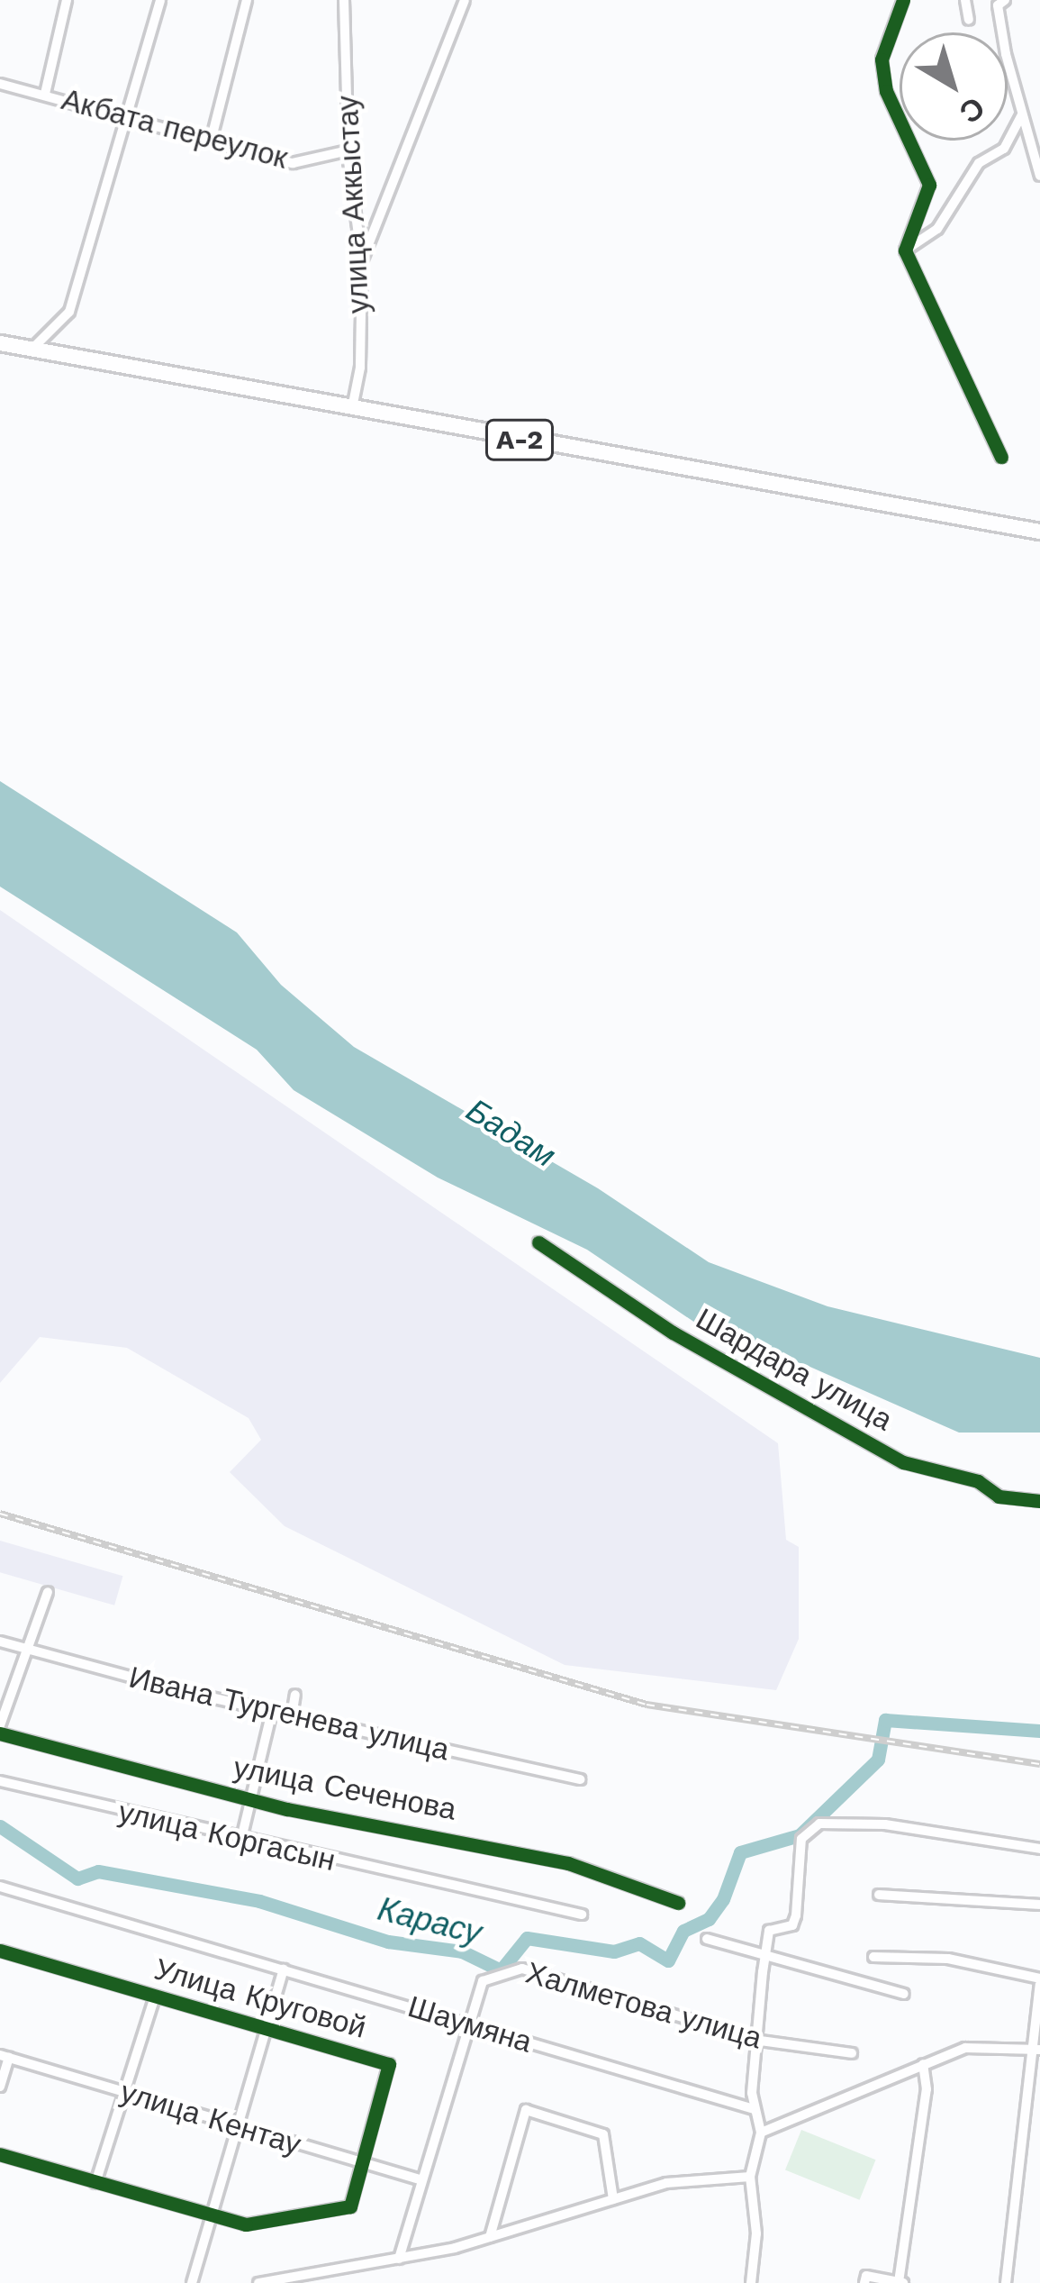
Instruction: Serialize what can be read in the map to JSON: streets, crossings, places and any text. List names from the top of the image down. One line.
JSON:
{"streets":{"highway":["A-2"],"street":["Акбата переулок","улица Аккыстау","Шардара улица","Ивана Тургенева улица","улица Сеченова","улица Коргасын","Улица Круговой","Халметова улица","Шаумяна","улица Кентау"]},"crossings":[["Акбата переулок","улица Аккыстау"],["улица Аккыстау","A-2"],["Улица Круговой","улица Кентау"],["Халметова улица","Шаумяна"],["Халметова улица","улица Кентау"]],"water":["Бадам","Карасу"],"north":"bottom right"}
